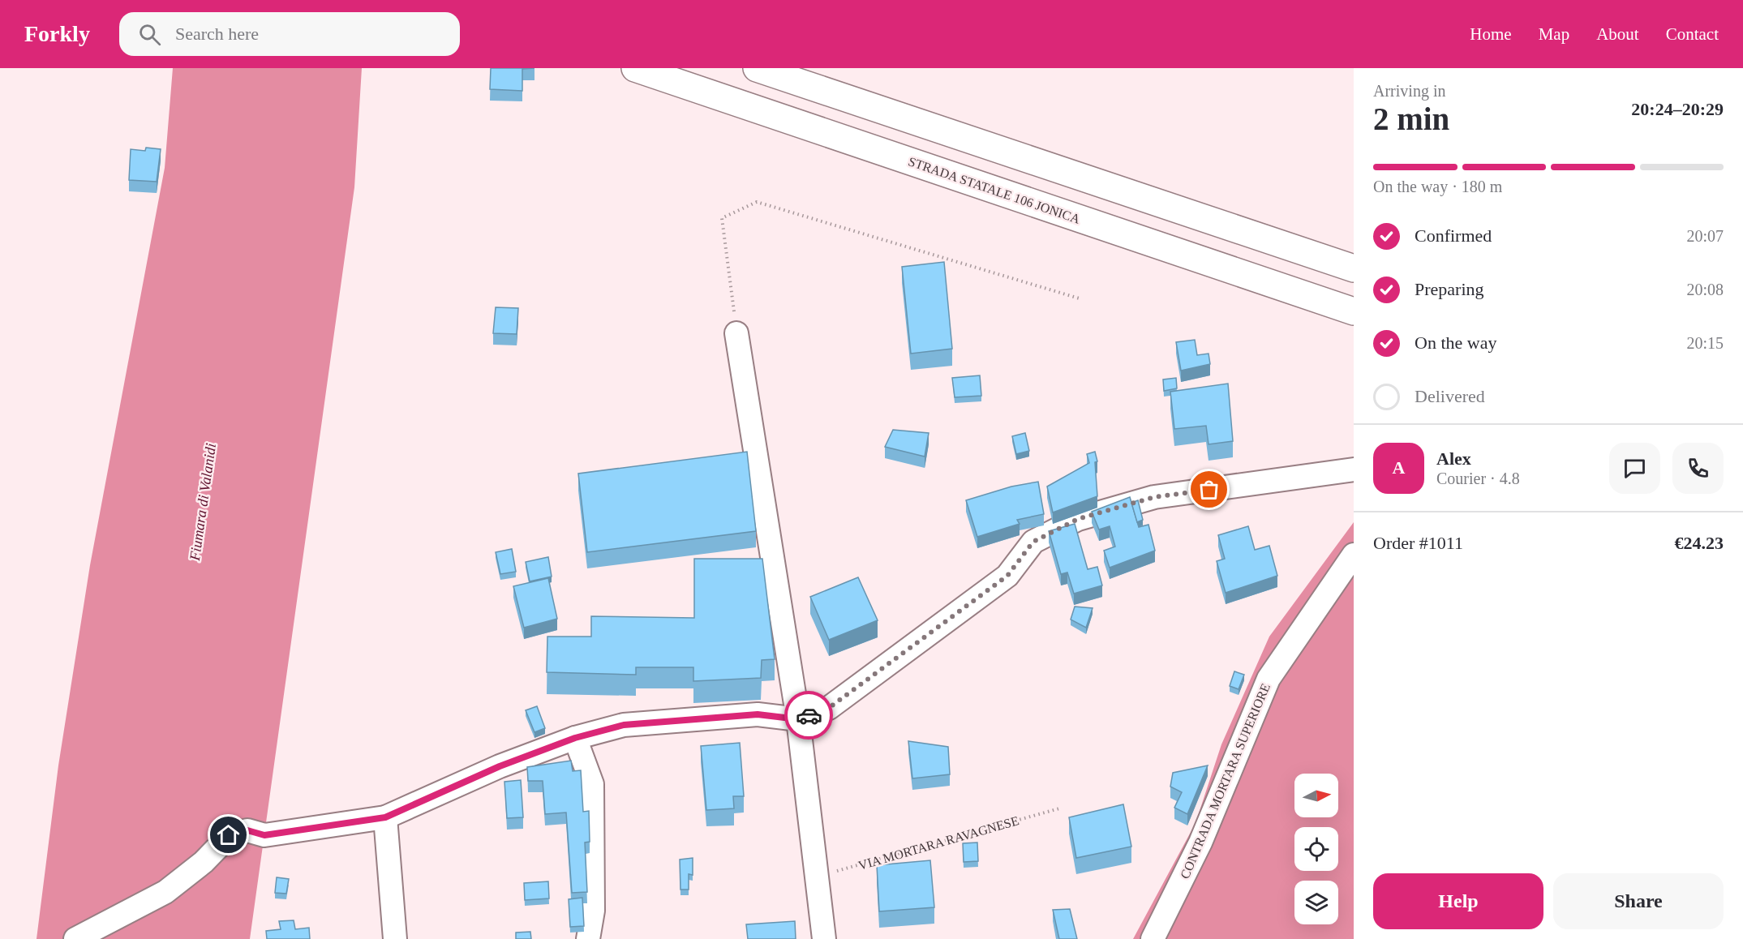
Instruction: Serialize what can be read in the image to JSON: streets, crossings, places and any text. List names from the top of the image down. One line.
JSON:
{"streets":{"highway":["STRADA STATALE 106 JONICA"],"street":["CONTRADA MORTARA SUPERIORE"],"path":["VIA MORTARA RAVAGNESE"]},"water":["Fiumara di Valanidi"],"north":"right","page":{"header":"Forkly","search":"Search here","nav":["Home","Map","About","Contact"],"heading":["2 min","Arriving in","20:24–20:29"],"panel":["Alex","Courier · 4.8","Order #1011","€24.23"],"bar":"On the way · 180 m","list":[["Confirmed","20:07"],["Preparing","20:08"],["On the way","20:15"],"Delivered"],"round":"A","buttons":["Help","Share"]}}
